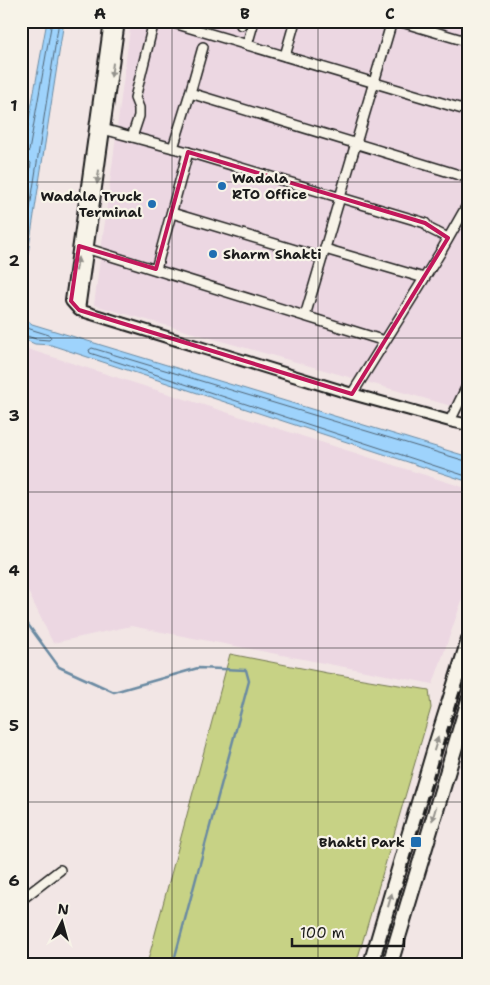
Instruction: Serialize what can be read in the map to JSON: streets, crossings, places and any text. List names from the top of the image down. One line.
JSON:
{"places":{"other":["Wadala RTO Office","Wadala Truck Terminal","Sharm Shakti"],"transit":["Bhakti Park"]},"scale_bar":"100 m","north":"top","grid":{"columns":["A","B","C"],"rows":["1","2","3","4","5","6"]}}
